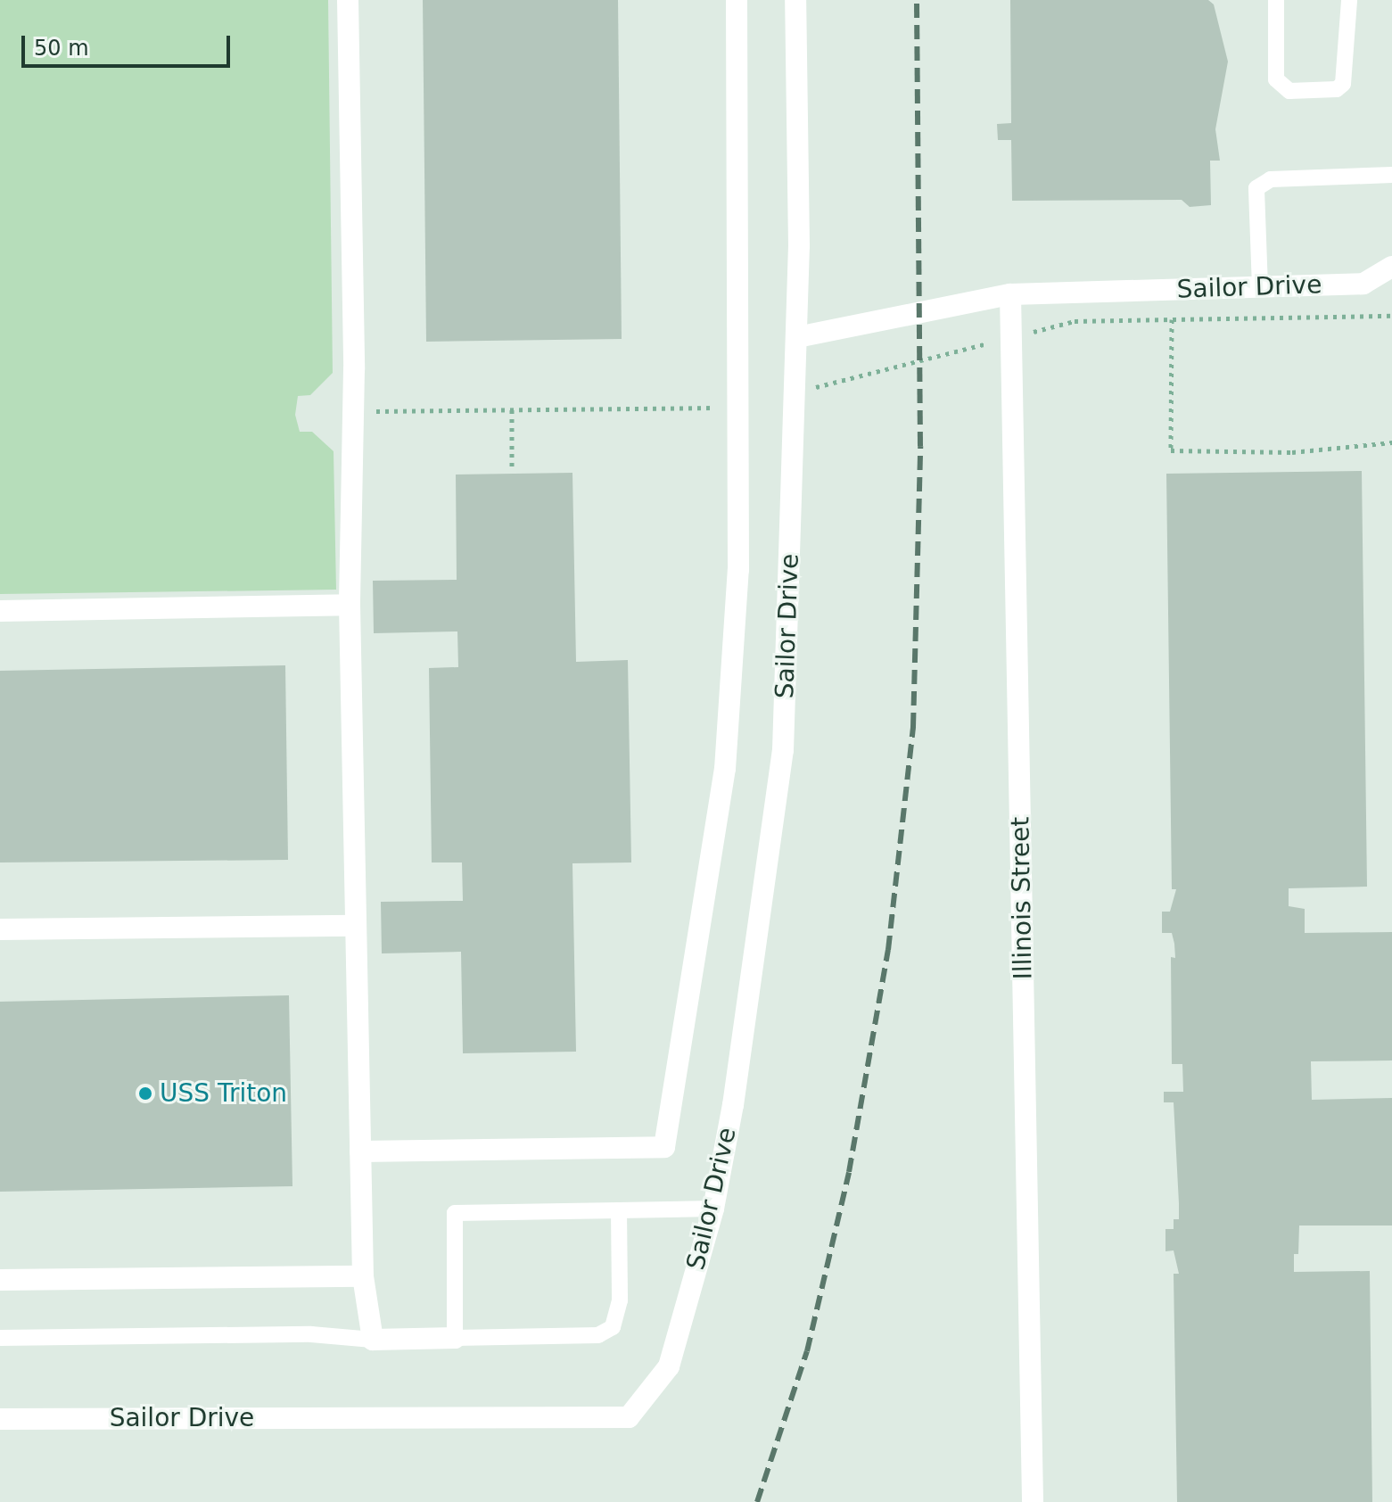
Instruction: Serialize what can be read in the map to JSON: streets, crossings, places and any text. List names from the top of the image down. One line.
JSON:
{"streets":{"street":["Sailor Drive","Illinois Street"]},"crossings":[["Sailor Drive","Illinois Street"]],"places":["USS Triton"],"scale_bar":"50 m"}
